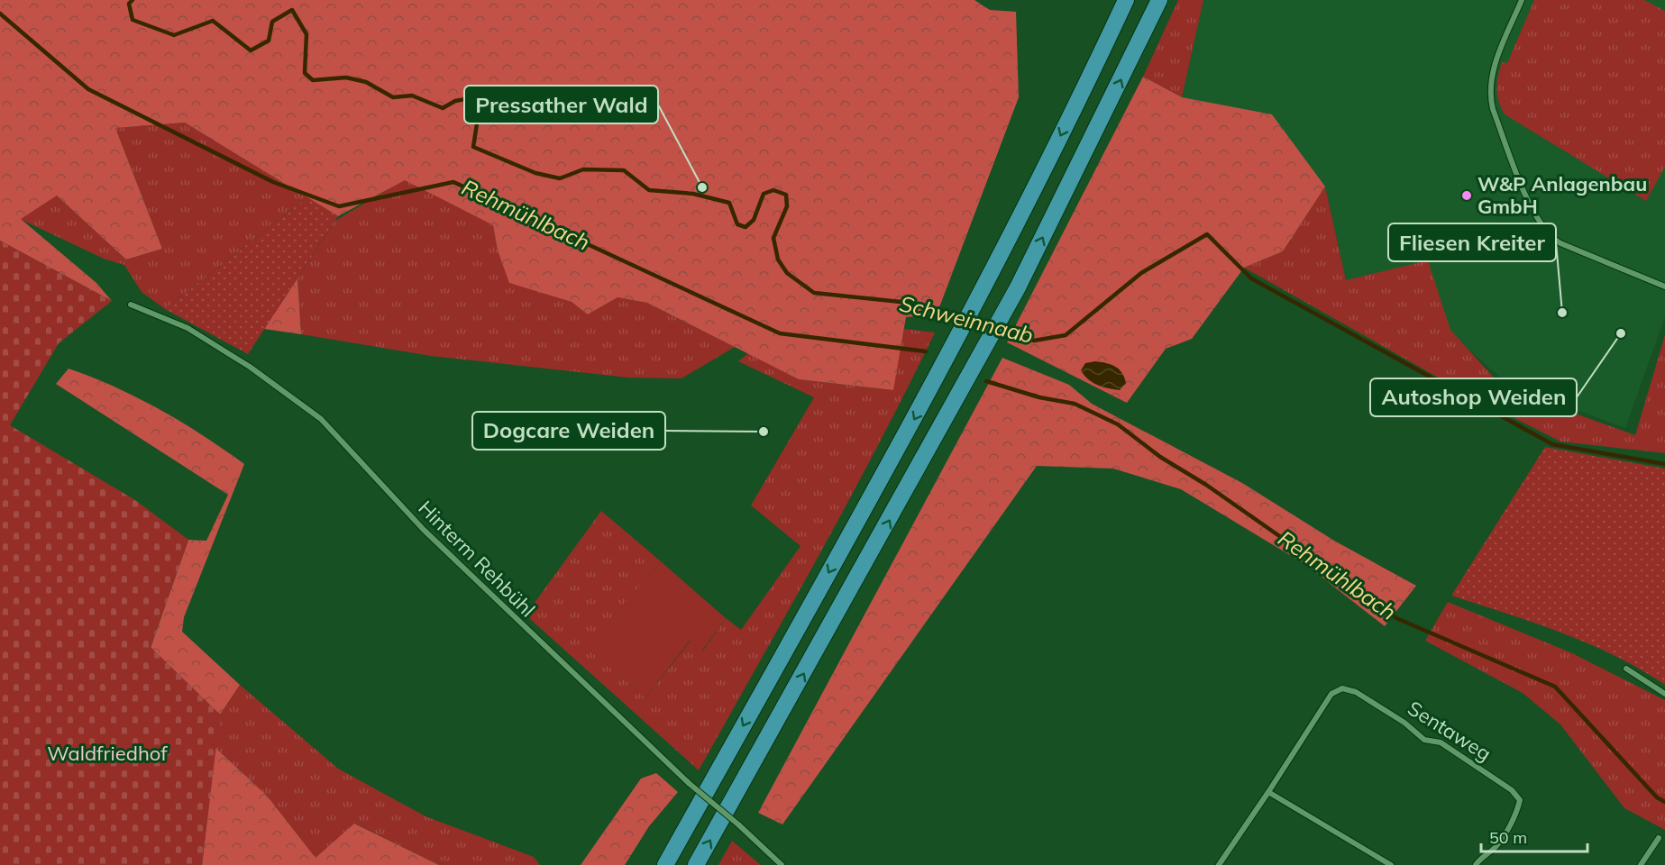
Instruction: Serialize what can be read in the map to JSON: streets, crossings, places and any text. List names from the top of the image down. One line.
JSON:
{"streets":{"street":["Hinterm Rehbühl","Sentaweg"]},"water":["Rehmühlbach","Schweinnaab"],"parks":["Waldfriedhof"],"places":["Pressather Wald","W&P Anlagenbau GmbH","Fliesen Kreiter","Autoshop Weiden","Dogcare Weiden"],"scale_bar":"50 m"}
